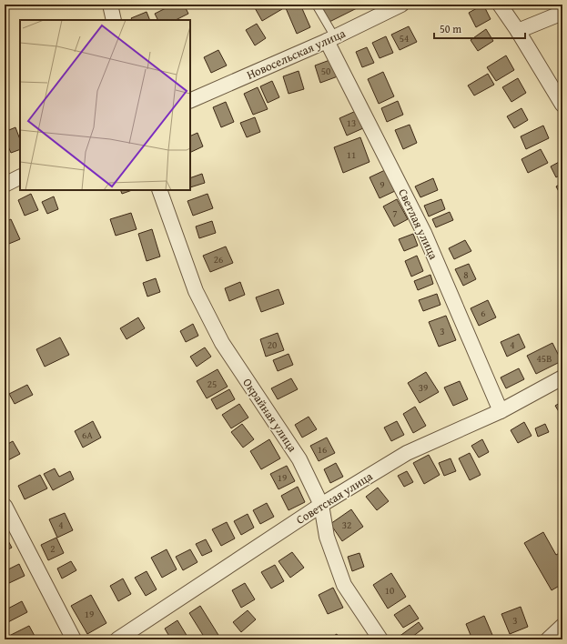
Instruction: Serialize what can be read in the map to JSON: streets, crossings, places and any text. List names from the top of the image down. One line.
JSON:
{"streets":{"street":["Новосельская улица","Светлая улица","Окрайная улица","Советская улица"]},"crossings":[["Новосельская улица","Светлая улица"],["Светлая улица","Советская улица"],["Окрайная улица","Советская улица"]],"house_numbers":["54","50","13","11","9","7","26","8","6","3","20","4","45В","25","39","6А","16","19","4","32","2","10","19","3"],"scale_bar":"50 m"}
